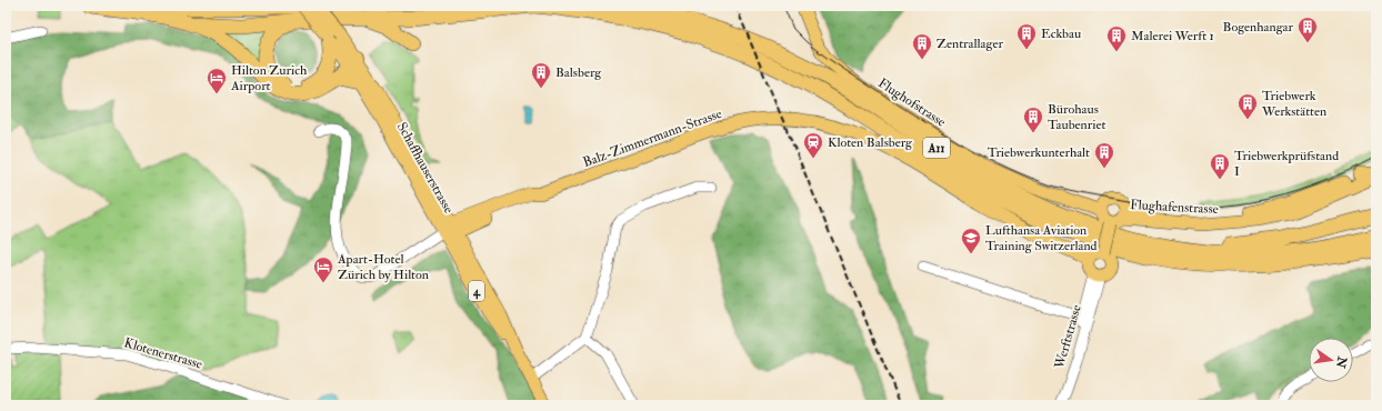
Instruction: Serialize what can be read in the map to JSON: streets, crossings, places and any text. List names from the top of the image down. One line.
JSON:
{"streets":{"highway":["A11"],"main road":["Flughofstrasse","Balz-Zimmermann-Strasse","Schaffhauserstrasse","Flughafenstrasse","4"],"street":["Werftstrasse","Klotenerstrasse"]},"crossings":[["Flughofstrasse","Flughafenstrasse"],["Balz-Zimmermann-Strasse","Schaffhauserstrasse"],["Balz-Zimmermann-Strasse","Werftstrasse"]],"places":{"building":["Bogenhangar","Eckbau","Malerei Werft 1","Zentrallager","Balsberg","Triebwerk Werkstätten","Bürohaus Taubenriet","Triebwerkunterhalt","Triebwerkprüfstand I"],"hotel":["Hilton Zurich Airport","Apart-Hotel Zürich by Hilton"],"station":["Kloten Balsberg"],"school or university":["Lufthansa Aviation Training Switzerland"]},"north":"right"}
